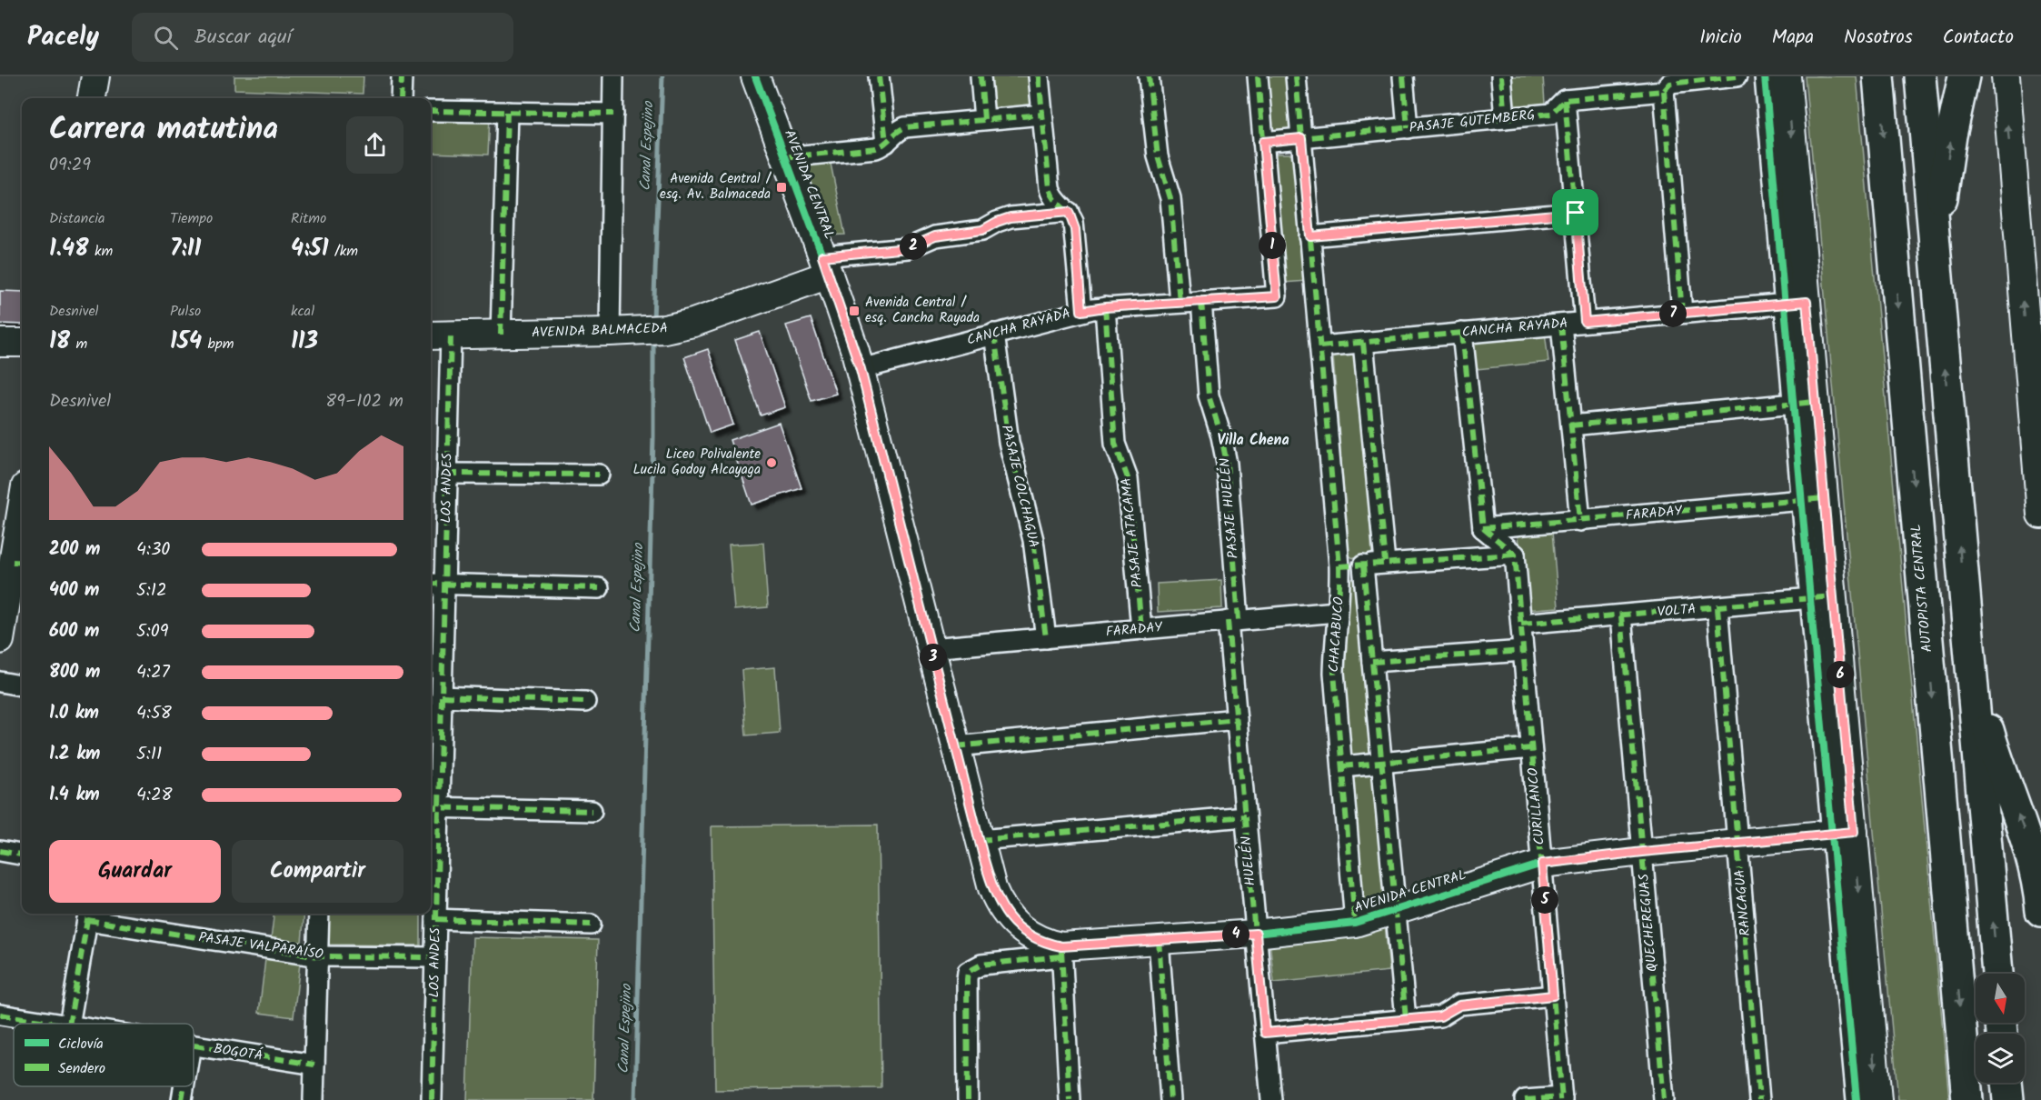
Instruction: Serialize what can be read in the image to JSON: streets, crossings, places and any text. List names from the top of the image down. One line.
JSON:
{"streets":{"highway":["AUTOPISTA CENTRAL"],"street":["PASAJE GUTEMBERG","AVENIDA CENTRAL","CANCHA RAYADA","AVENIDA BALMACEDA","PASAJE COLCHAGUA","LOS ANDES","PASAJE HUELÉN","FARADAY","PASAJE ATACAMA","VOLTA","CHACABUCO","CURILLANCO","HUELÉN","RANCAGUA","QUECHEREGUAS","PASAJE VALPARAÍSO","BOGOTÁ"]},"crossings":[["PASAJE GUTEMBERG","CANCHA RAYADA"],["PASAJE GUTEMBERG","CHACABUCO"],["AVENIDA CENTRAL","CANCHA RAYADA"],["AVENIDA CENTRAL","AVENIDA BALMACEDA"],["AVENIDA CENTRAL","FARADAY"],["AVENIDA CENTRAL","CHACABUCO"],["AVENIDA CENTRAL","CURILLANCO"],["AVENIDA CENTRAL","HUELÉN"],["AVENIDA CENTRAL","RANCAGUA"],["AVENIDA CENTRAL","QUECHEREGUAS"],["CANCHA RAYADA","PASAJE COLCHAGUA"],["CANCHA RAYADA","PASAJE HUELÉN"],["CANCHA RAYADA","PASAJE ATACAMA"],["CANCHA RAYADA","CHACABUCO"],["AVENIDA BALMACEDA","LOS ANDES"],["PASAJE COLCHAGUA","FARADAY"],["LOS ANDES","PASAJE VALPARAÍSO"],["PASAJE HUELÉN","FARADAY"],["PASAJE HUELÉN","HUELÉN"],["FARADAY","PASAJE ATACAMA"],["FARADAY","CHACABUCO"],["FARADAY","HUELÉN"],["VOLTA","CURILLANCO"],["VOLTA","RANCAGUA"],["VOLTA","QUECHEREGUAS"]],"districts":["Villa Chena"],"water":["Canal Espejino"],"places":{"transit":["Avenida Central / esq. Av. Balmaceda","Avenida Central / esq. Cancha Rayada"],"other":["Liceo Polivalente Lucila Godoy Alcayaga"]},"legend":["Ciclovía","Sendero"],"north":"bottom","page":{"header":"Pacely","search":"Buscar aquí","nav":["Inicio","Mapa","Nosotros","Contacto"],"heading":["Carrera matutina","09:29"],"stats":[["Distancia","1.48 km"],["Tiempo","7:11"],["Ritmo","4:51 /km"],["Desnivel","18 m"],["Pulso","154 bpm"],["kcal","113"]],"pins":["1","2","7","3","6","5","4"],"chart":["Desnivel","89–102 m"],"list":[{"name":"200 m","note":"4:30"},{"name":"400 m","note":"5:12"},{"name":"600 m","note":"5:09"},{"name":"800 m","note":"4:27"},{"name":"1.0 km","note":"4:58"},{"name":"1.2 km","note":"5:11"},{"name":"1.4 km","note":"4:28"}],"buttons":["Guardar","Compartir"]}}
